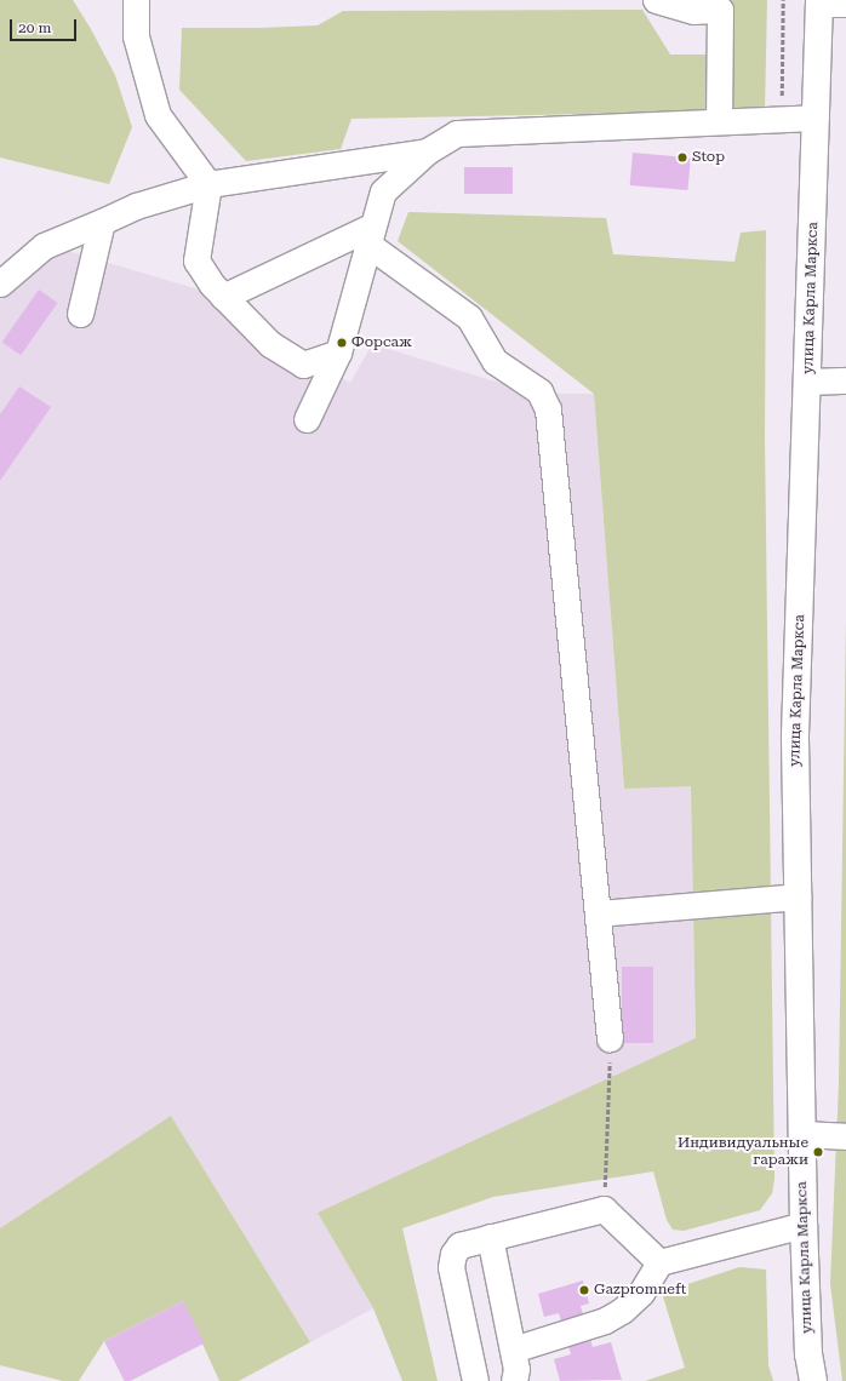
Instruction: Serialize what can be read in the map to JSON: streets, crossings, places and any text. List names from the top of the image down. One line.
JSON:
{"streets":{"main road":["улица Карла Маркса"]},"places":["Stop","Форсаж","Индивидуальные гаражи","Gazpromneft"],"scale_bar":"20 m"}
